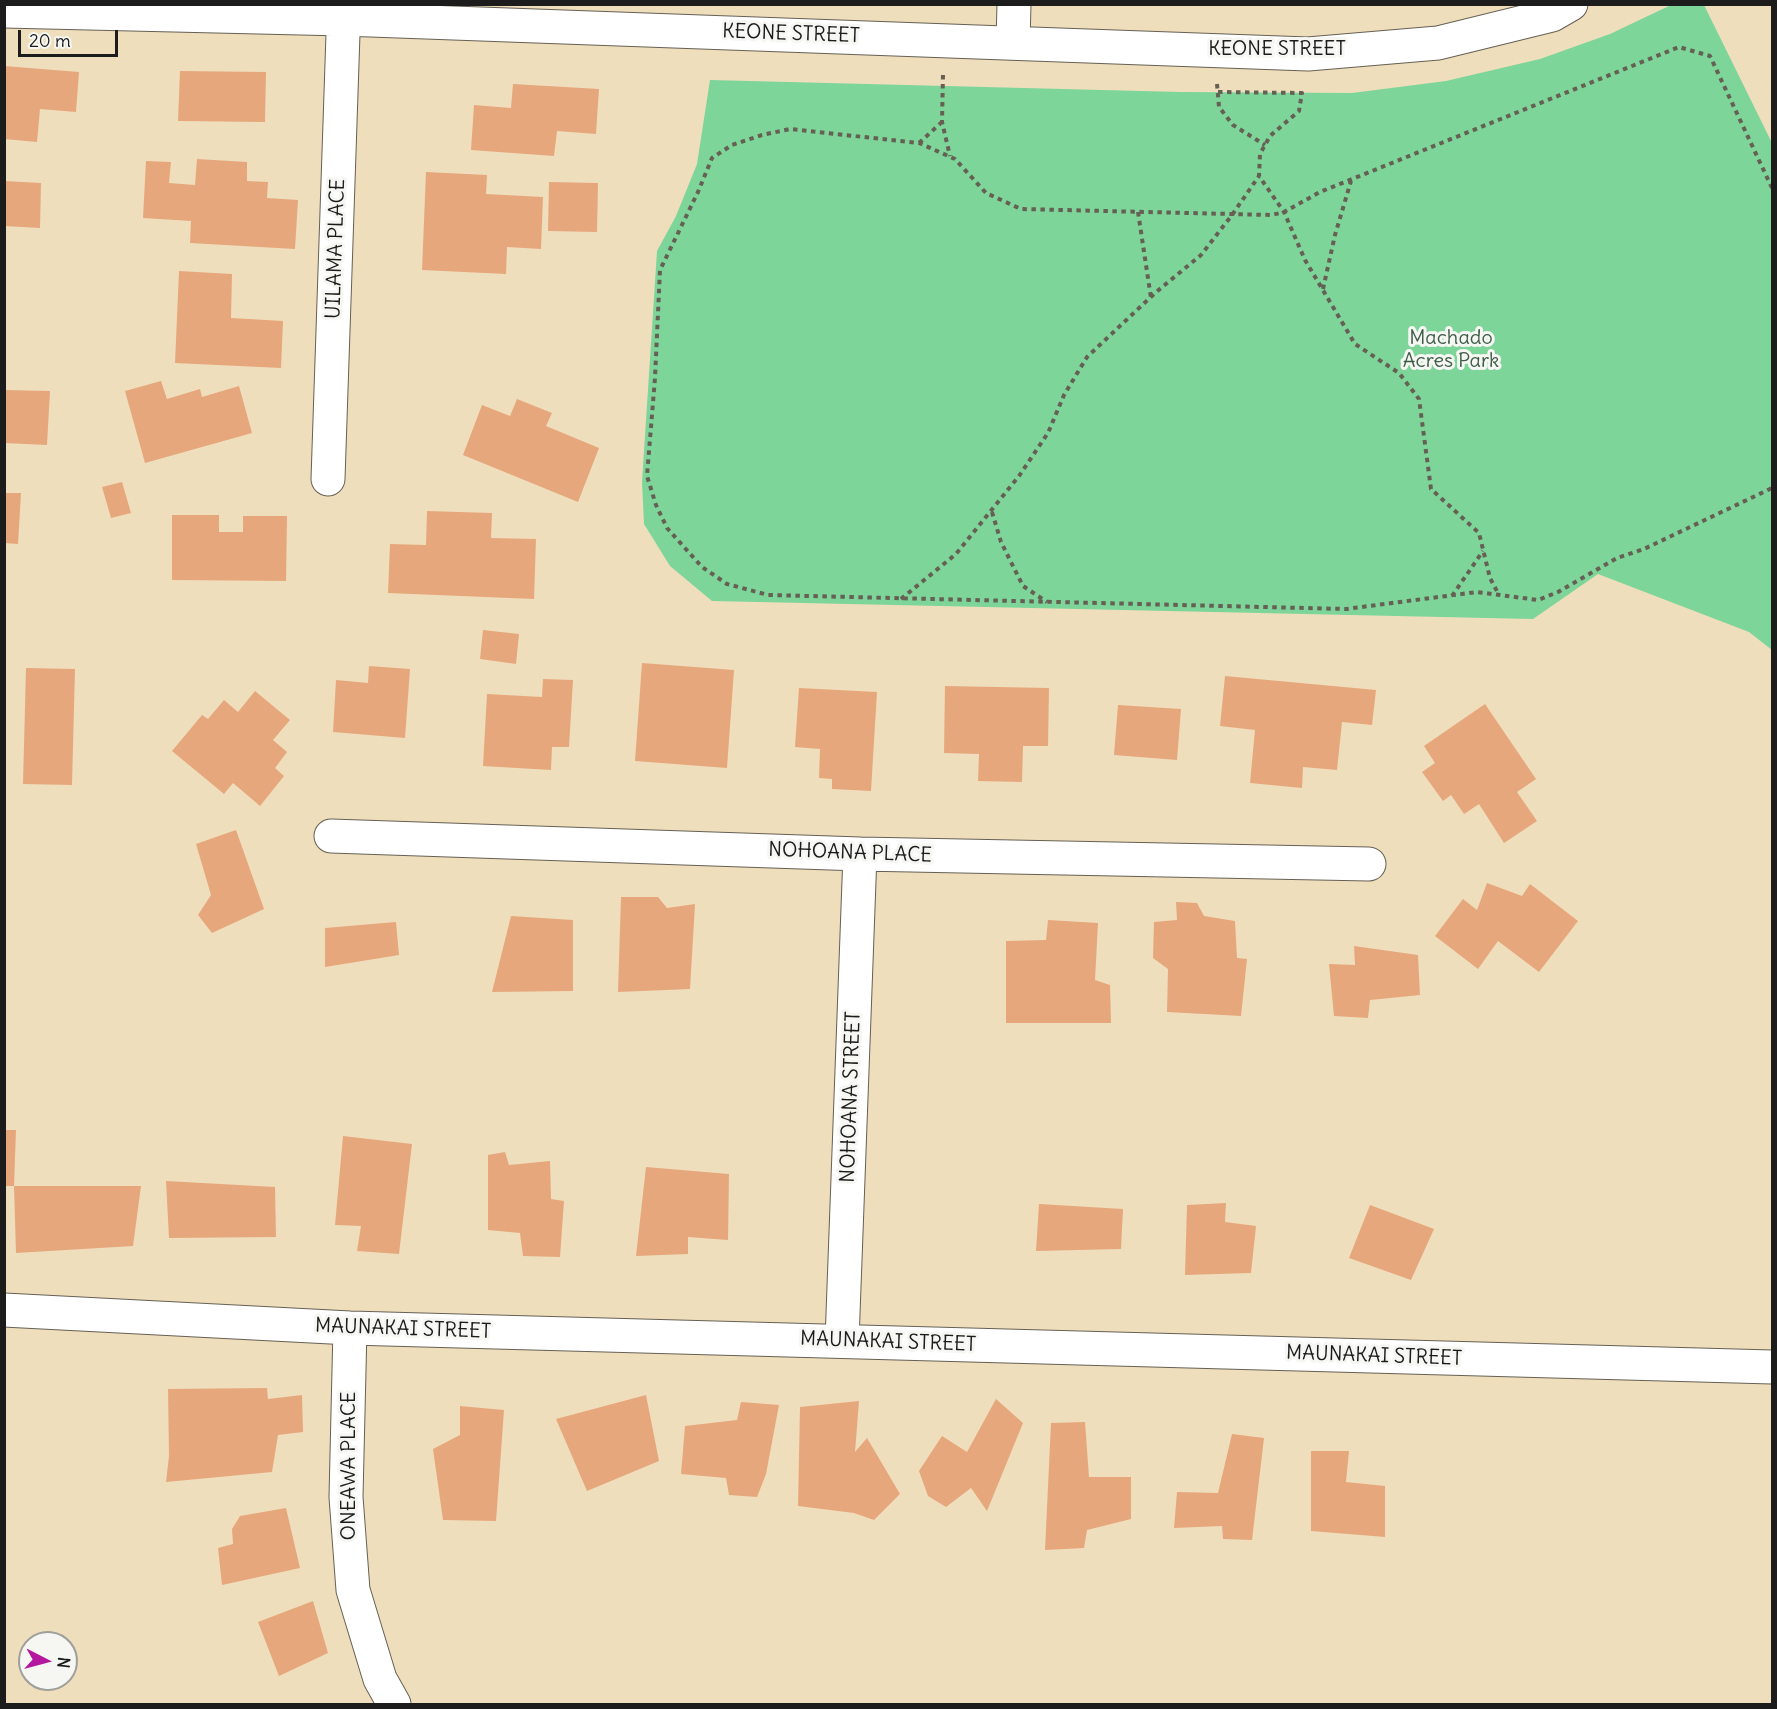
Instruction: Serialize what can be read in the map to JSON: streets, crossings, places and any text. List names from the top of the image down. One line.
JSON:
{"streets":{"street":["KEONE STREET","UILAMA PLACE","NOHOANA PLACE","NOHOANA STREET","MAUNAKAI STREET","ONEAWA PLACE"]},"crossings":[["KEONE STREET","UILAMA PLACE"],["NOHOANA PLACE","NOHOANA STREET"],["NOHOANA STREET","MAUNAKAI STREET"],["MAUNAKAI STREET","ONEAWA PLACE"]],"parks":["Machado Acres Park"],"scale_bar":"20 m","north":"right"}
